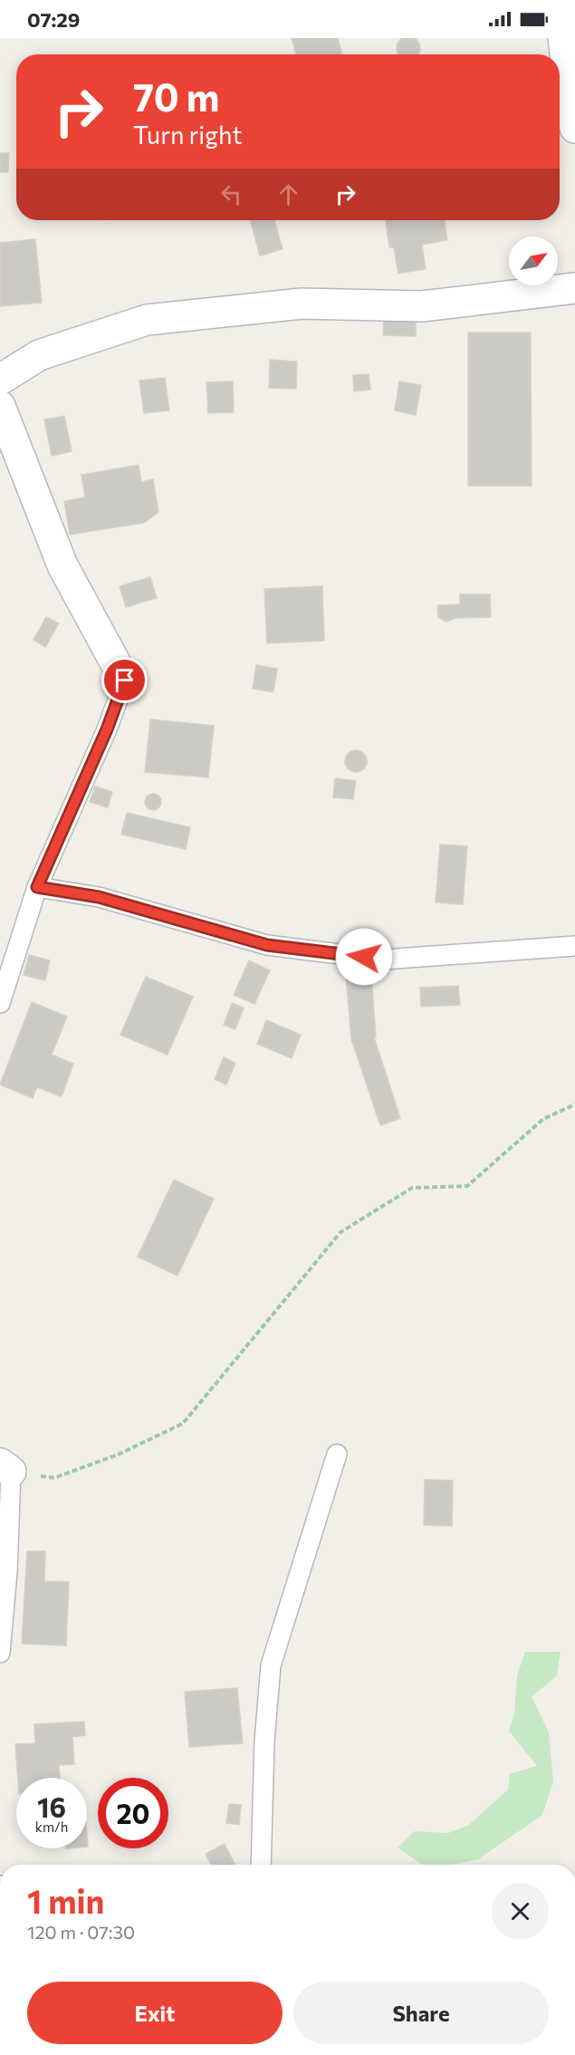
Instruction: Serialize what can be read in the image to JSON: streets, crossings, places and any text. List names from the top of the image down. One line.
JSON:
{"north":"top right","page":{"status":"07:29","turn":["70 m","Turn right"],"speed":"16 km/h","limit":"20","heading":["1 min","120 m · 07:30"],"buttons":["Exit","Share"]}}
